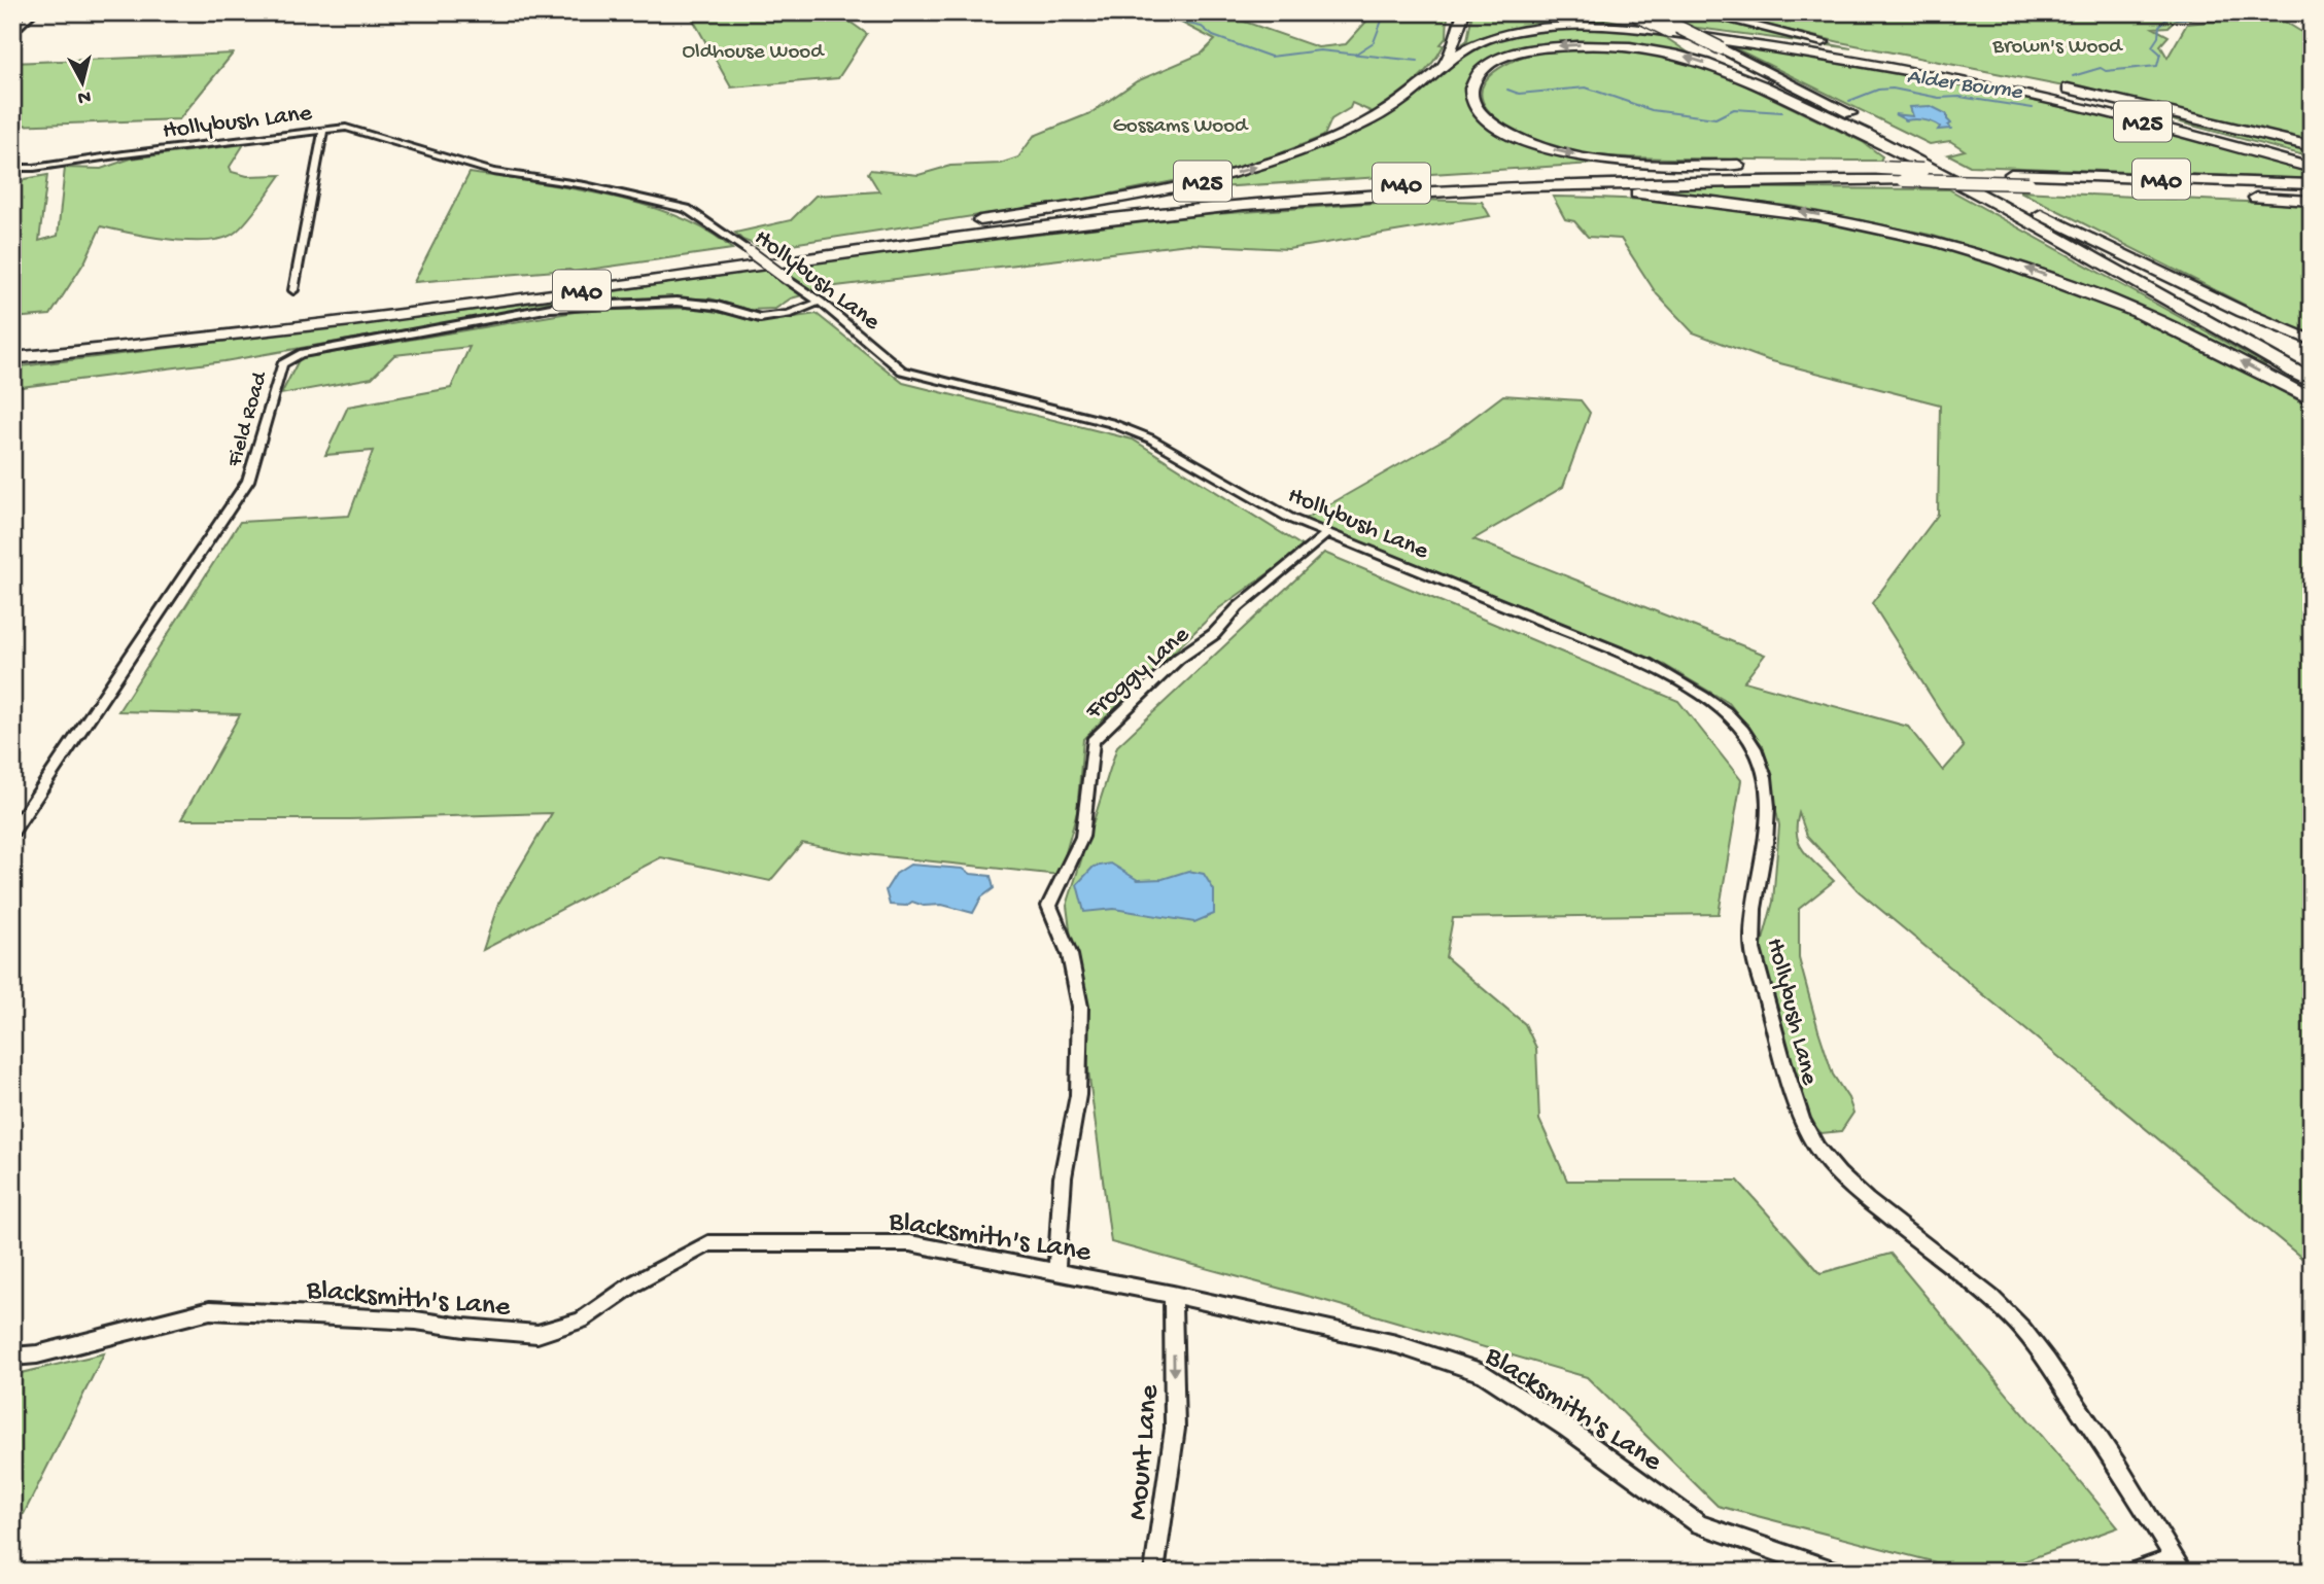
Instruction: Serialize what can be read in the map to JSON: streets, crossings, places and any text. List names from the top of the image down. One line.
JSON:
{"streets":{"highway":["M25","M40"],"street":["Hollybush Lane","Field Road","Froggy Lane","Blacksmith's Lane","Mount Lane"]},"crossings":[["Hollybush Lane","Field Road"],["Hollybush Lane","Froggy Lane"],["M25","M40"],["Froggy Lane","Blacksmith's Lane"],["Blacksmith's Lane","Mount Lane"]],"one_way":["Mount Lane"],"water":["Alder Bourne"],"parks":["Brown's Wood","Oldhouse Wood","Gossams Wood"],"north":"bottom"}
